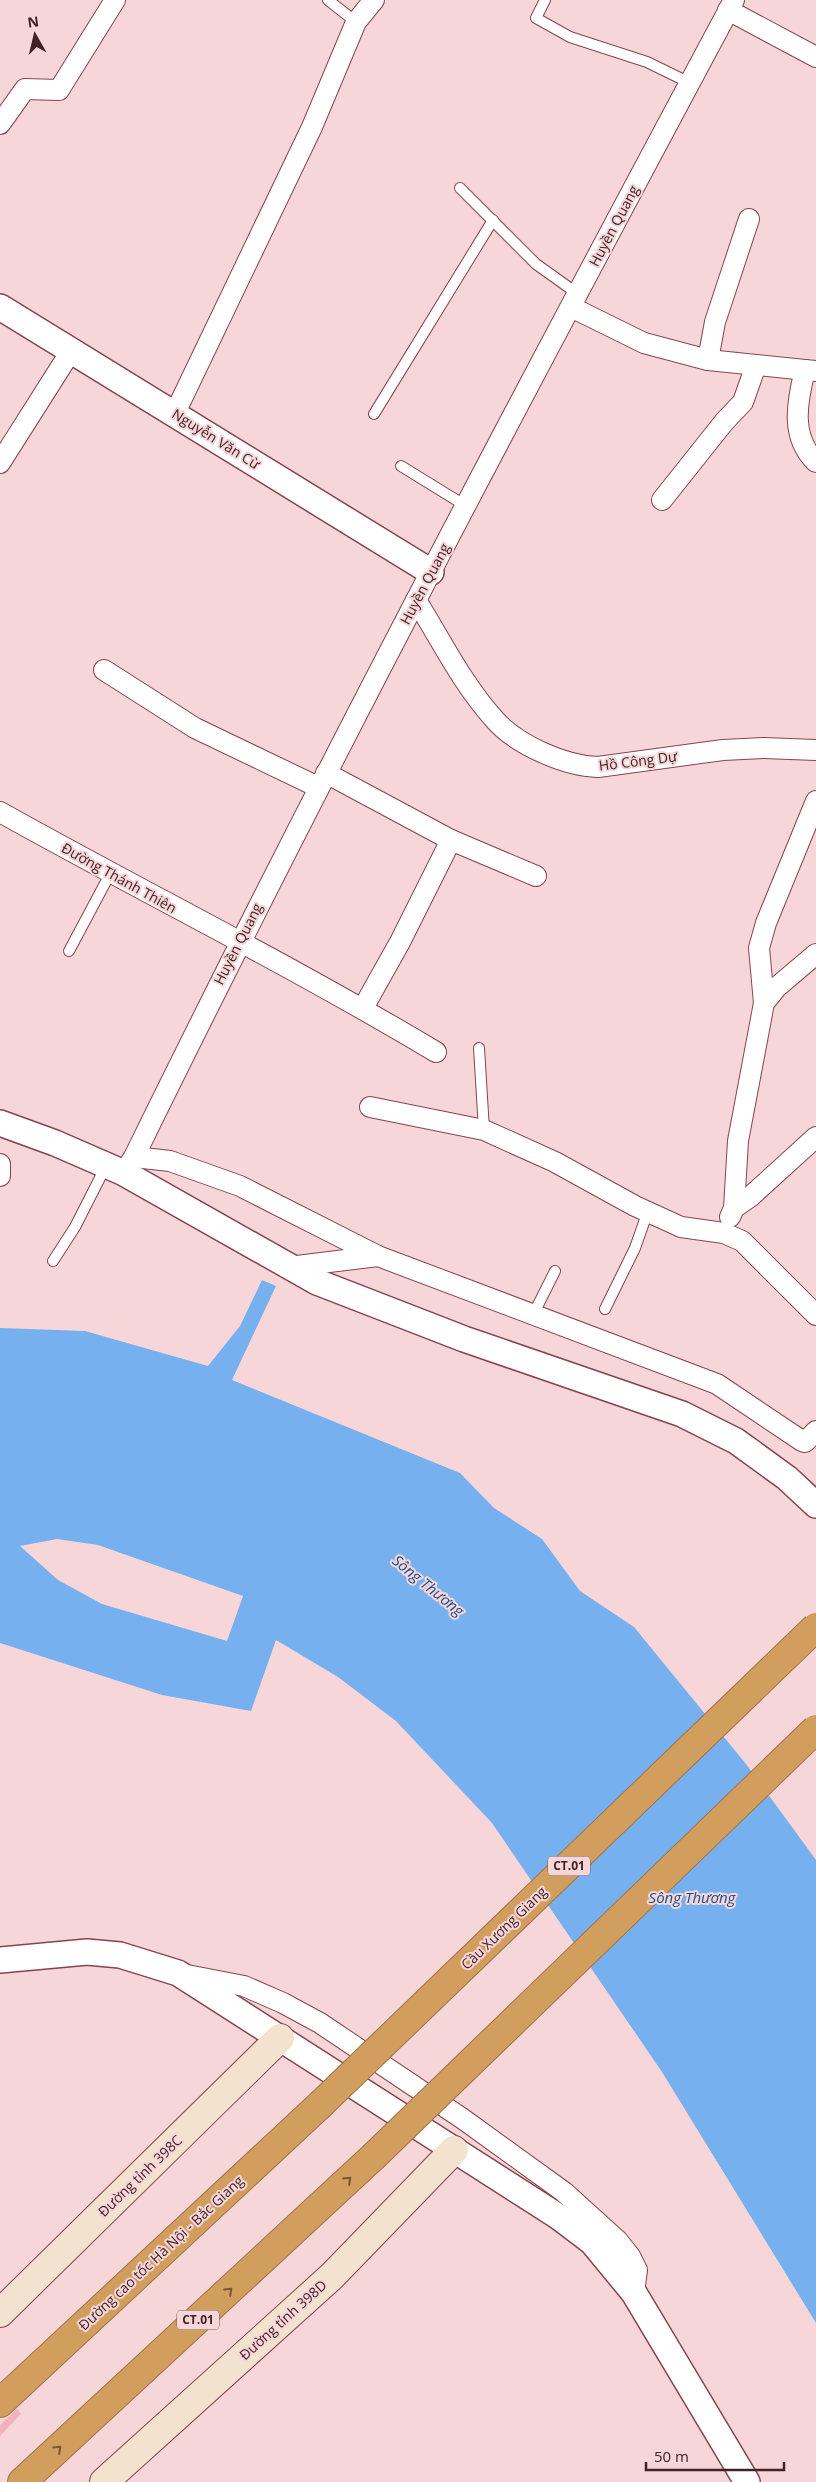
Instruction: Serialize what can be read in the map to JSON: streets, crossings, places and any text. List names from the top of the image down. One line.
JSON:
{"streets":{"highway":["CT.01","Cầu Xương Giang","Đường cao tốc Hà Nội - Bắc Giang"],"main road":["Đường tỉnh 398C","Đường tỉnh 398D"],"street":["Huyền Quang","Nguyễn Văn Cừ","Hồ Công Dự","Đường Thánh Thiên"]},"crossings":[["Huyền Quang","Nguyễn Văn Cừ"],["Huyền Quang","Hồ Công Dự"],["Huyền Quang","Đường Thánh Thiên"],["Cầu Xương Giang","Đường cao tốc Hà Nội - Bắc Giang"]],"water":["Sông Thương"],"scale_bar":"50 m","north":"top"}
